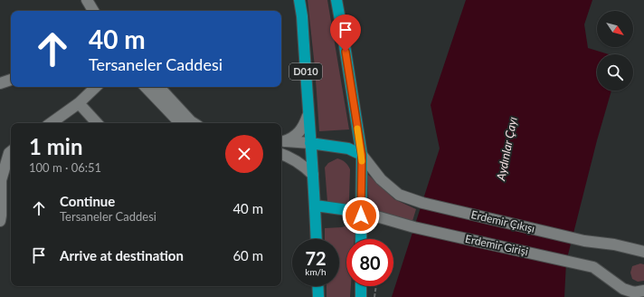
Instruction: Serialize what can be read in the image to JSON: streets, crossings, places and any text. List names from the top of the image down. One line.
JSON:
{"streets":{"highway":["D010"],"street":["Erdemir Çıkışı","Erdemir Girişi"]},"water":["Aydınlar Çayı"],"north":"bottom right","page":{"turn":["40 m","Tersaneler Caddesi"],"heading":["1 min","100 m · 06:51"],"list":[{"name":"Continue","note":"Tersaneler Caddesi","value":"40 m"},{"name":"Arrive at destination","value":"60 m"}],"speed":"72 km/h","limit":"80"}}
